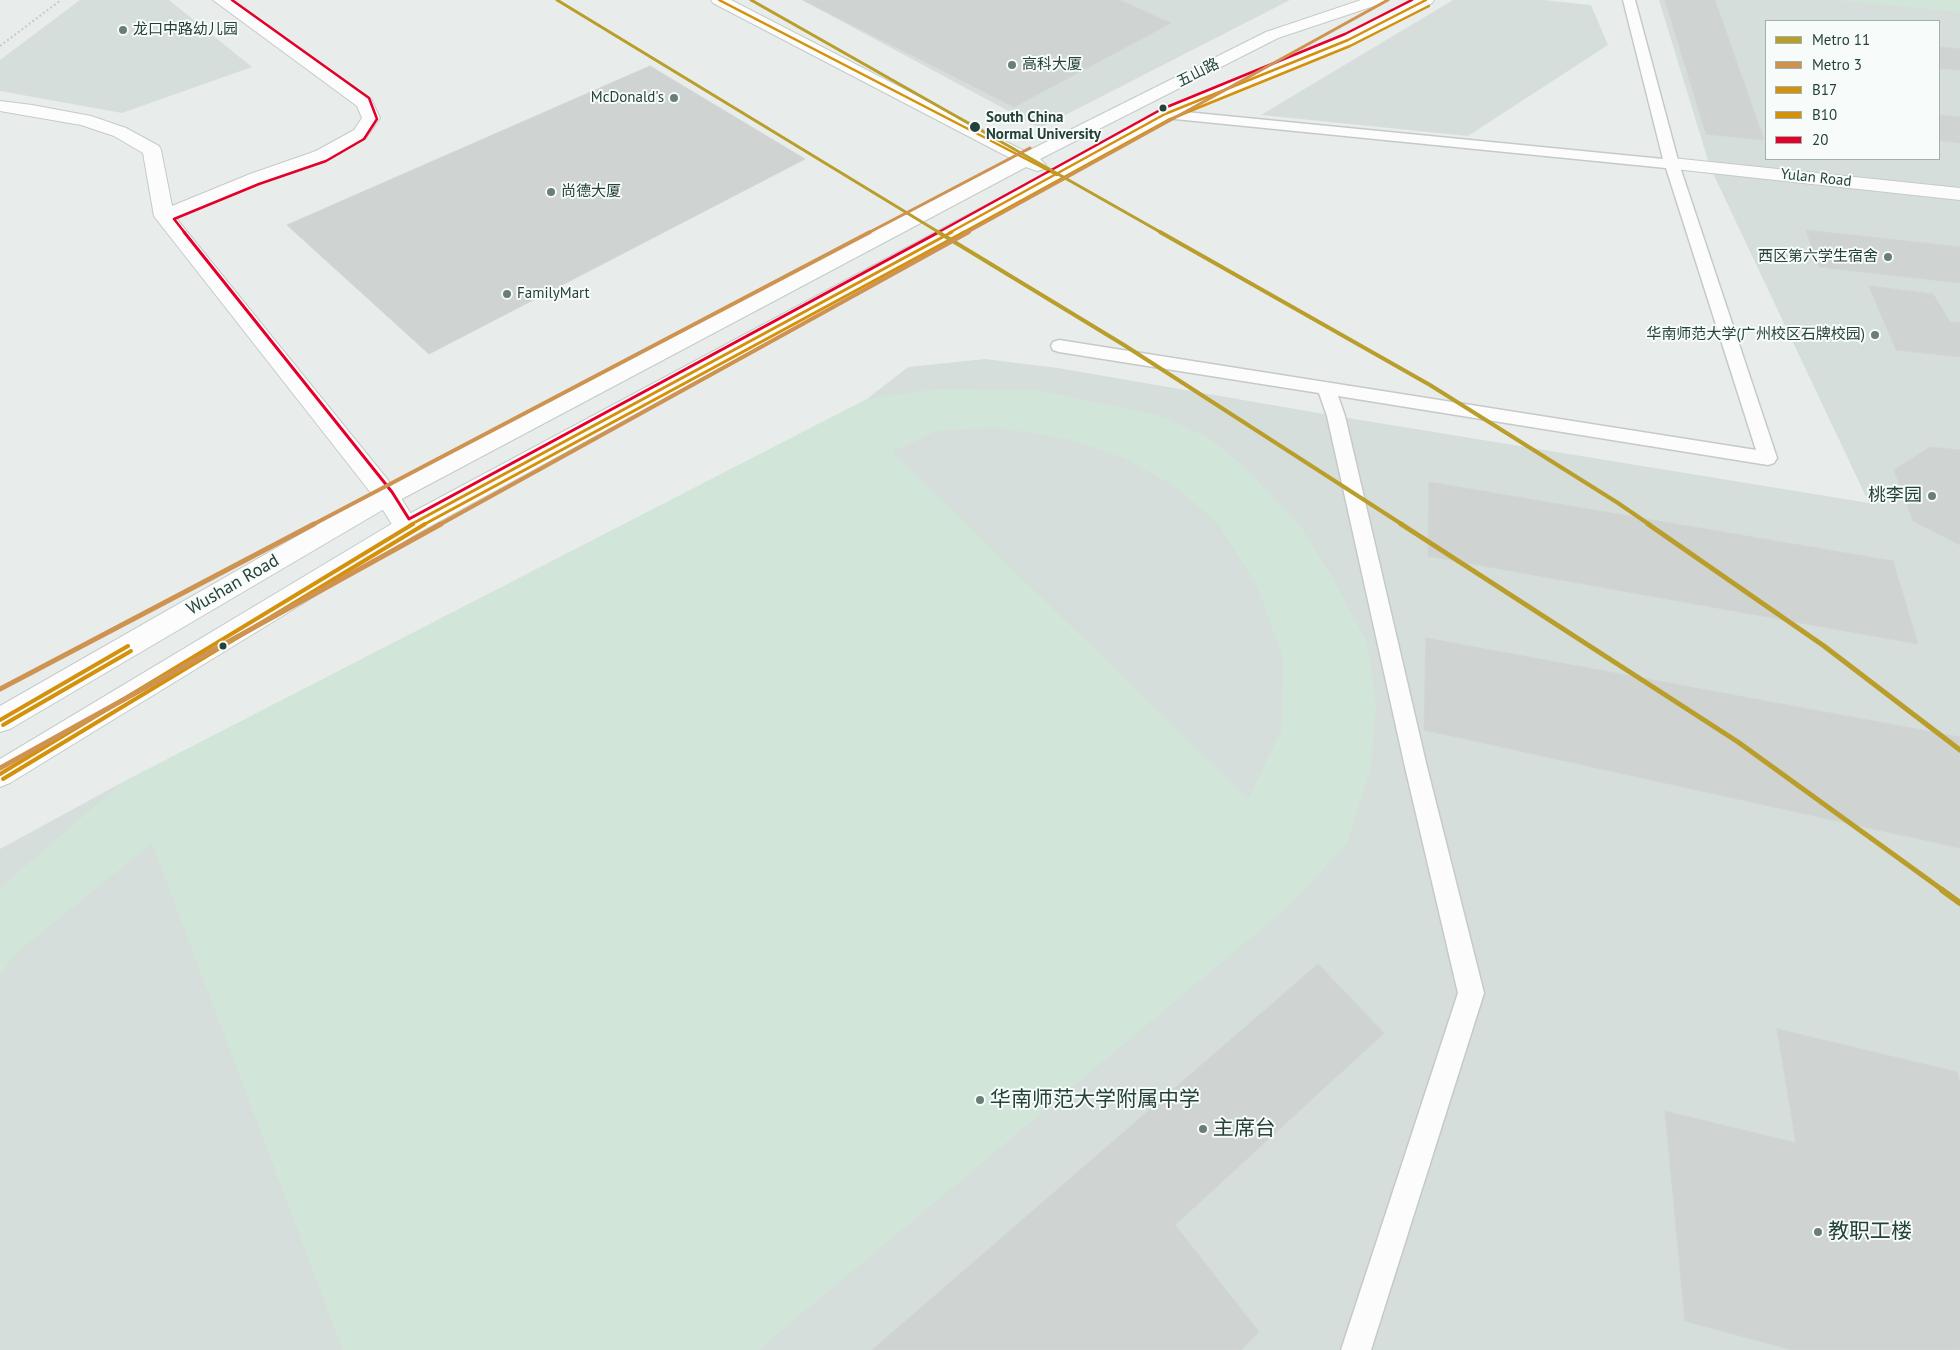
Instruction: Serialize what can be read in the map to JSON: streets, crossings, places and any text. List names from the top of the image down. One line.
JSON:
{"streets":{"main road":["五山路","Yulan Road","Wushan Road"]},"crossings":[["五山路","Wushan Road"]],"places":["龙口中路幼儿园","高科大厦","McDonald's","South China Normal University","尚德大厦","西区第六学生宿舍","FamilyMart","华南师范大学(广州校区石牌校园)","桃李园","华南师范大学附属中学","主席台","教职工楼"],"lines":["metro line 11","metro line 3","transit line B17","transit line 20","transit line B10"],"legend":["Metro 11","Metro 3","B17","B10","20"]}
